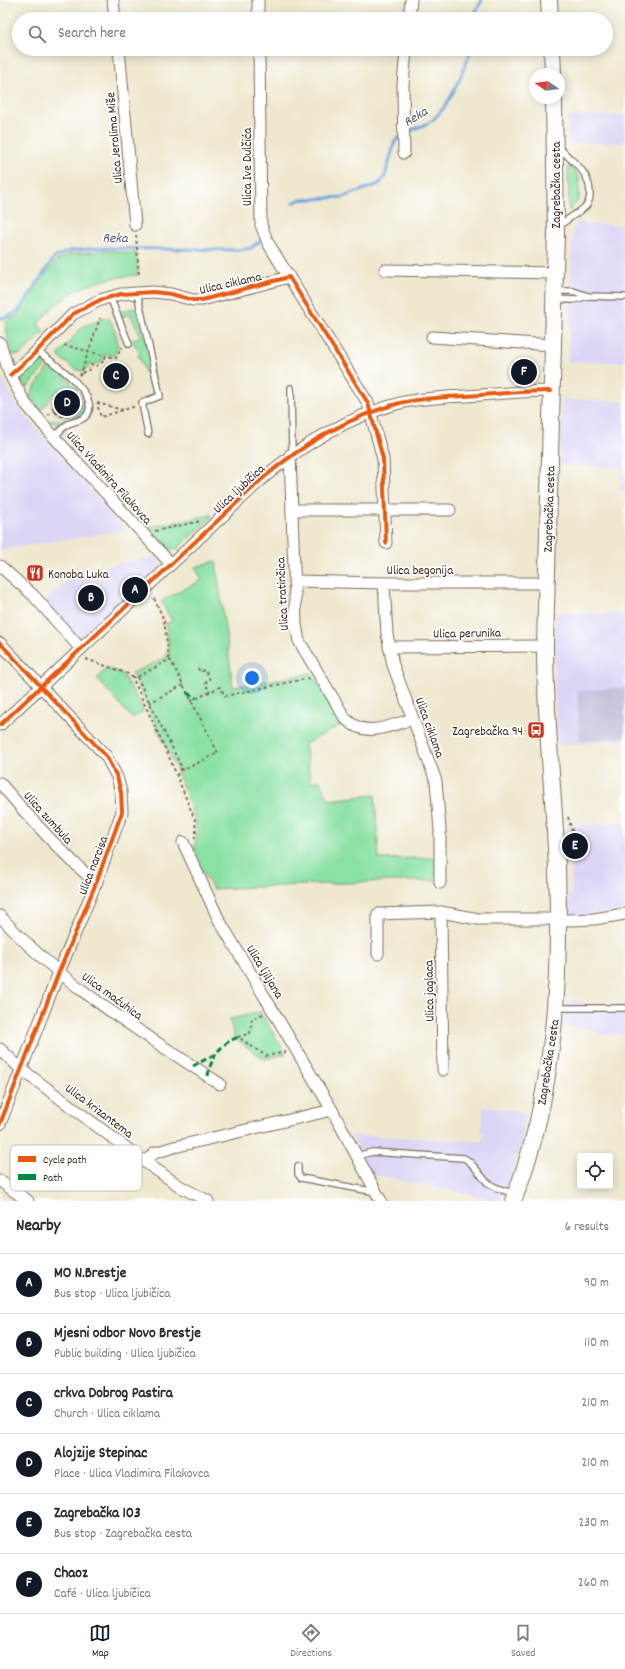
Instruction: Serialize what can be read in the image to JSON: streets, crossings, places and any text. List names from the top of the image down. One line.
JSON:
{"streets":{"main road":["Zagrebačka cesta"],"street":["Ulica Jerolima Miše","Ulica Ive Dulčića","Ulica ciklama","Ulica Vladimira Filakovca","Ulica ljubičica","Ulica begonija","Ulica tratinčica","Ulica perunika","Ulica zumbula","Ulica narcisa","Ulica ljiljana","Ulica jaglaca","Ulica maćuhica","Ulica krizantema"]},"crossings":[["Ulica Ive Dulčića","Ulica ciklama"],["Zagrebačka cesta","Ulica ljubičica"],["Zagrebačka cesta","Ulica begonija"],["Zagrebačka cesta","Ulica perunika"],["Ulica ciklama","Ulica Vladimira Filakovca"],["Ulica ciklama","Ulica begonija"],["Ulica ciklama","Ulica tratinčica"],["Ulica ciklama","Ulica perunika"],["Ulica Vladimira Filakovca","Ulica ljubičica"],["Ulica ljubičica","Ulica tratinčica"],["Ulica ljubičica","Ulica narcisa"],["Ulica begonija","Ulica tratinčica"],["Ulica zumbula","Ulica narcisa"],["Ulica narcisa","Ulica maćuhica"],["Ulica narcisa","Ulica krizantema"]],"water":["Reka"],"places":{"restaurant":["Konoba Luka"],"bus stop":["Zagrebačka 94"]},"legend":["Cycle path","Path"],"north":"left","page":{"search":"Search here","pins":["F","C","D","A","B","E"],"heading":["Nearby","6 results"],"list":[{"mark":"A","name":"MO N.Brestje","note":"Bus stop · Ulica ljubičica","value":"90 m"},{"mark":"B","name":"Mjesni odbor Novo Brestje","note":"Public building · Ulica ljubičica","value":"110 m"},{"mark":"C","name":"crkva Dobrog Pastira","note":"Church · Ulica ciklama","value":"210 m"},{"mark":"D","name":"Alojzije Stepinac","note":"Place · Ulica Vladimira Filakovca","value":"210 m"},{"mark":"E","name":"Zagrebačka 103","note":"Bus stop · Zagrebačka cesta","value":"230 m"},{"mark":"F","name":"Chaoz","note":"Café · Ulica ljubičica","value":"260 m"}],"nav":["Map","Directions","Saved"]}}
